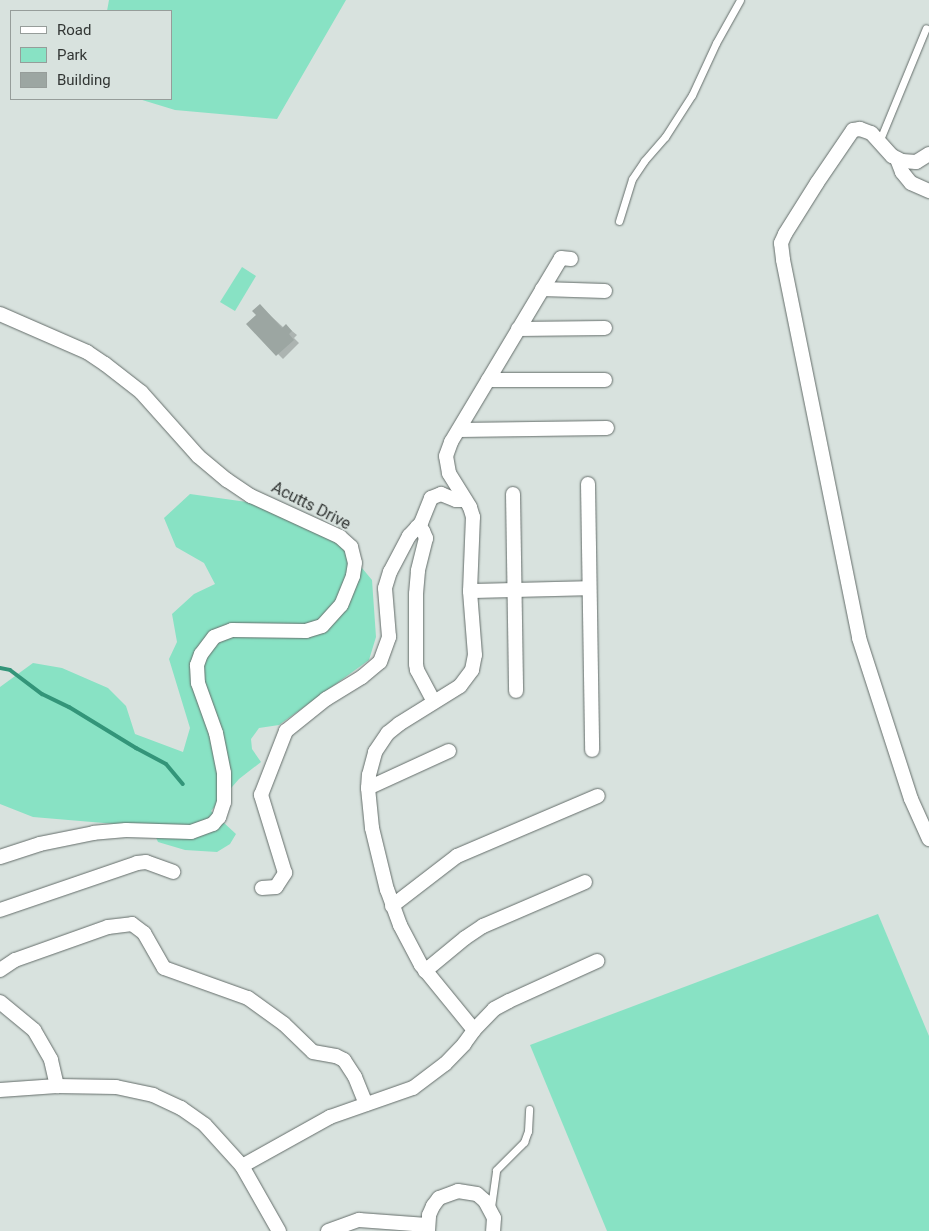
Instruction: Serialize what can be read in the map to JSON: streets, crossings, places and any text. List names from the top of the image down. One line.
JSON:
{"streets":{"street":["Acutts Drive"]},"legend":["Road","Park","Building"]}
